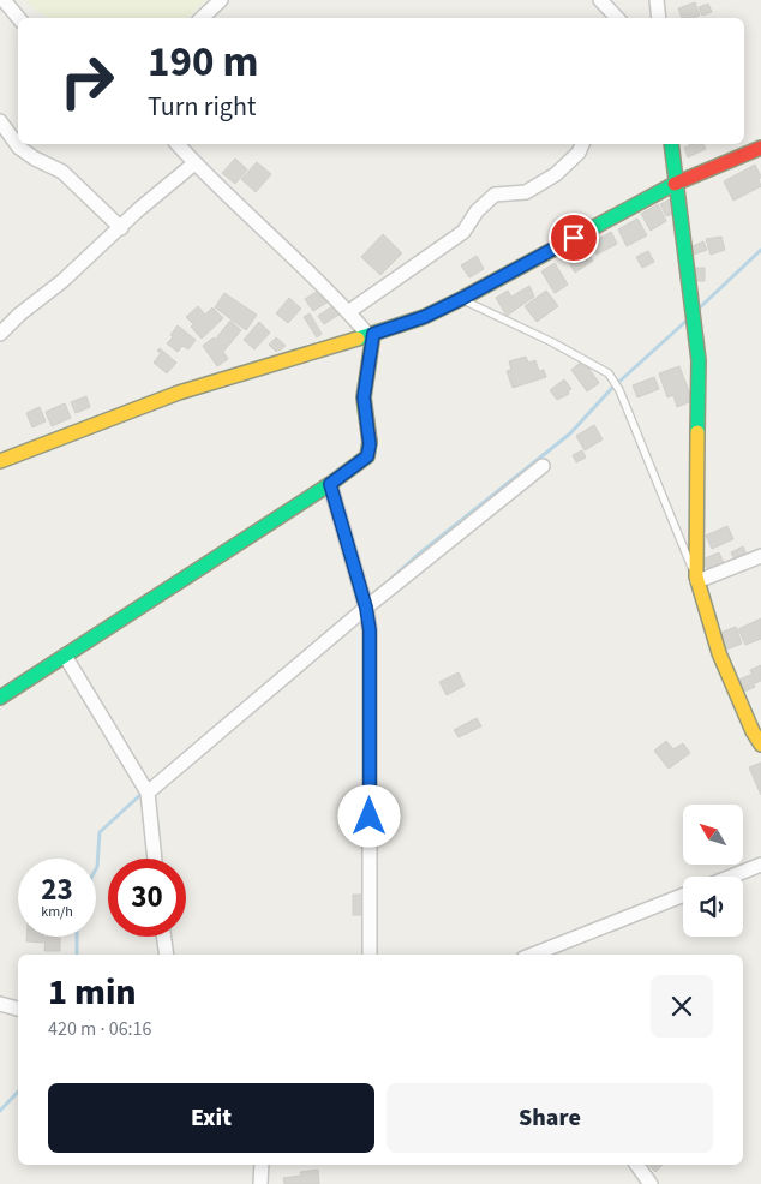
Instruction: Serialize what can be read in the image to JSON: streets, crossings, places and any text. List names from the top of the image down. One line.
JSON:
{"north":"top left","page":{"turn":["190 m","Turn right"],"speed":"23 km/h","limit":"30","heading":["1 min","420 m · 06:16"],"buttons":["Exit","Share"]}}
